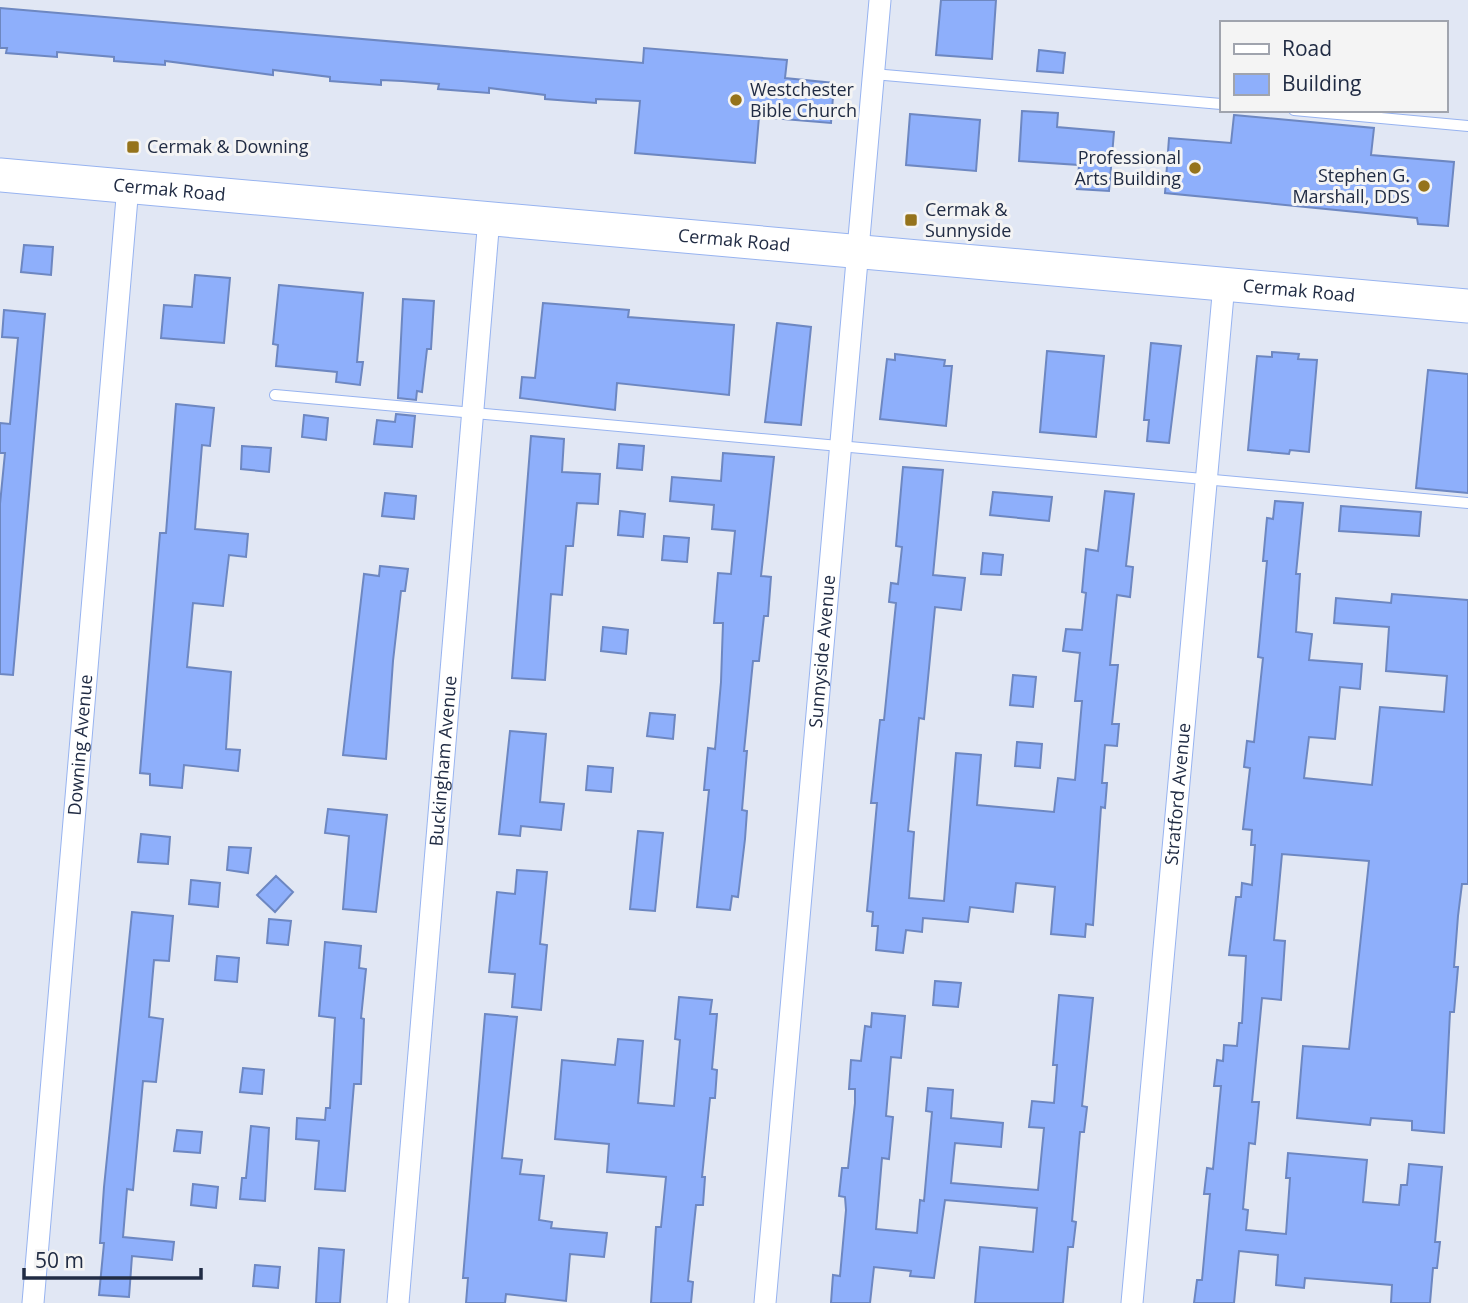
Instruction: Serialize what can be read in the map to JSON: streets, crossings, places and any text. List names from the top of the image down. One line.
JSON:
{"streets":{"main road":["Cermak Road"],"street":["Sunnyside Avenue","Downing Avenue","Buckingham Avenue","Stratford Avenue"]},"crossings":[["Cermak Road","Sunnyside Avenue"],["Cermak Road","Downing Avenue"],["Cermak Road","Buckingham Avenue"],["Cermak Road","Stratford Avenue"]],"places":{"other":["Westchester Bible Church","Professional Arts Building","Stephen G. Marshall, DDS"],"transit":["Cermak & Downing","Cermak & Sunnyside"]},"legend":["Road","Building"],"scale_bar":"50 m"}
